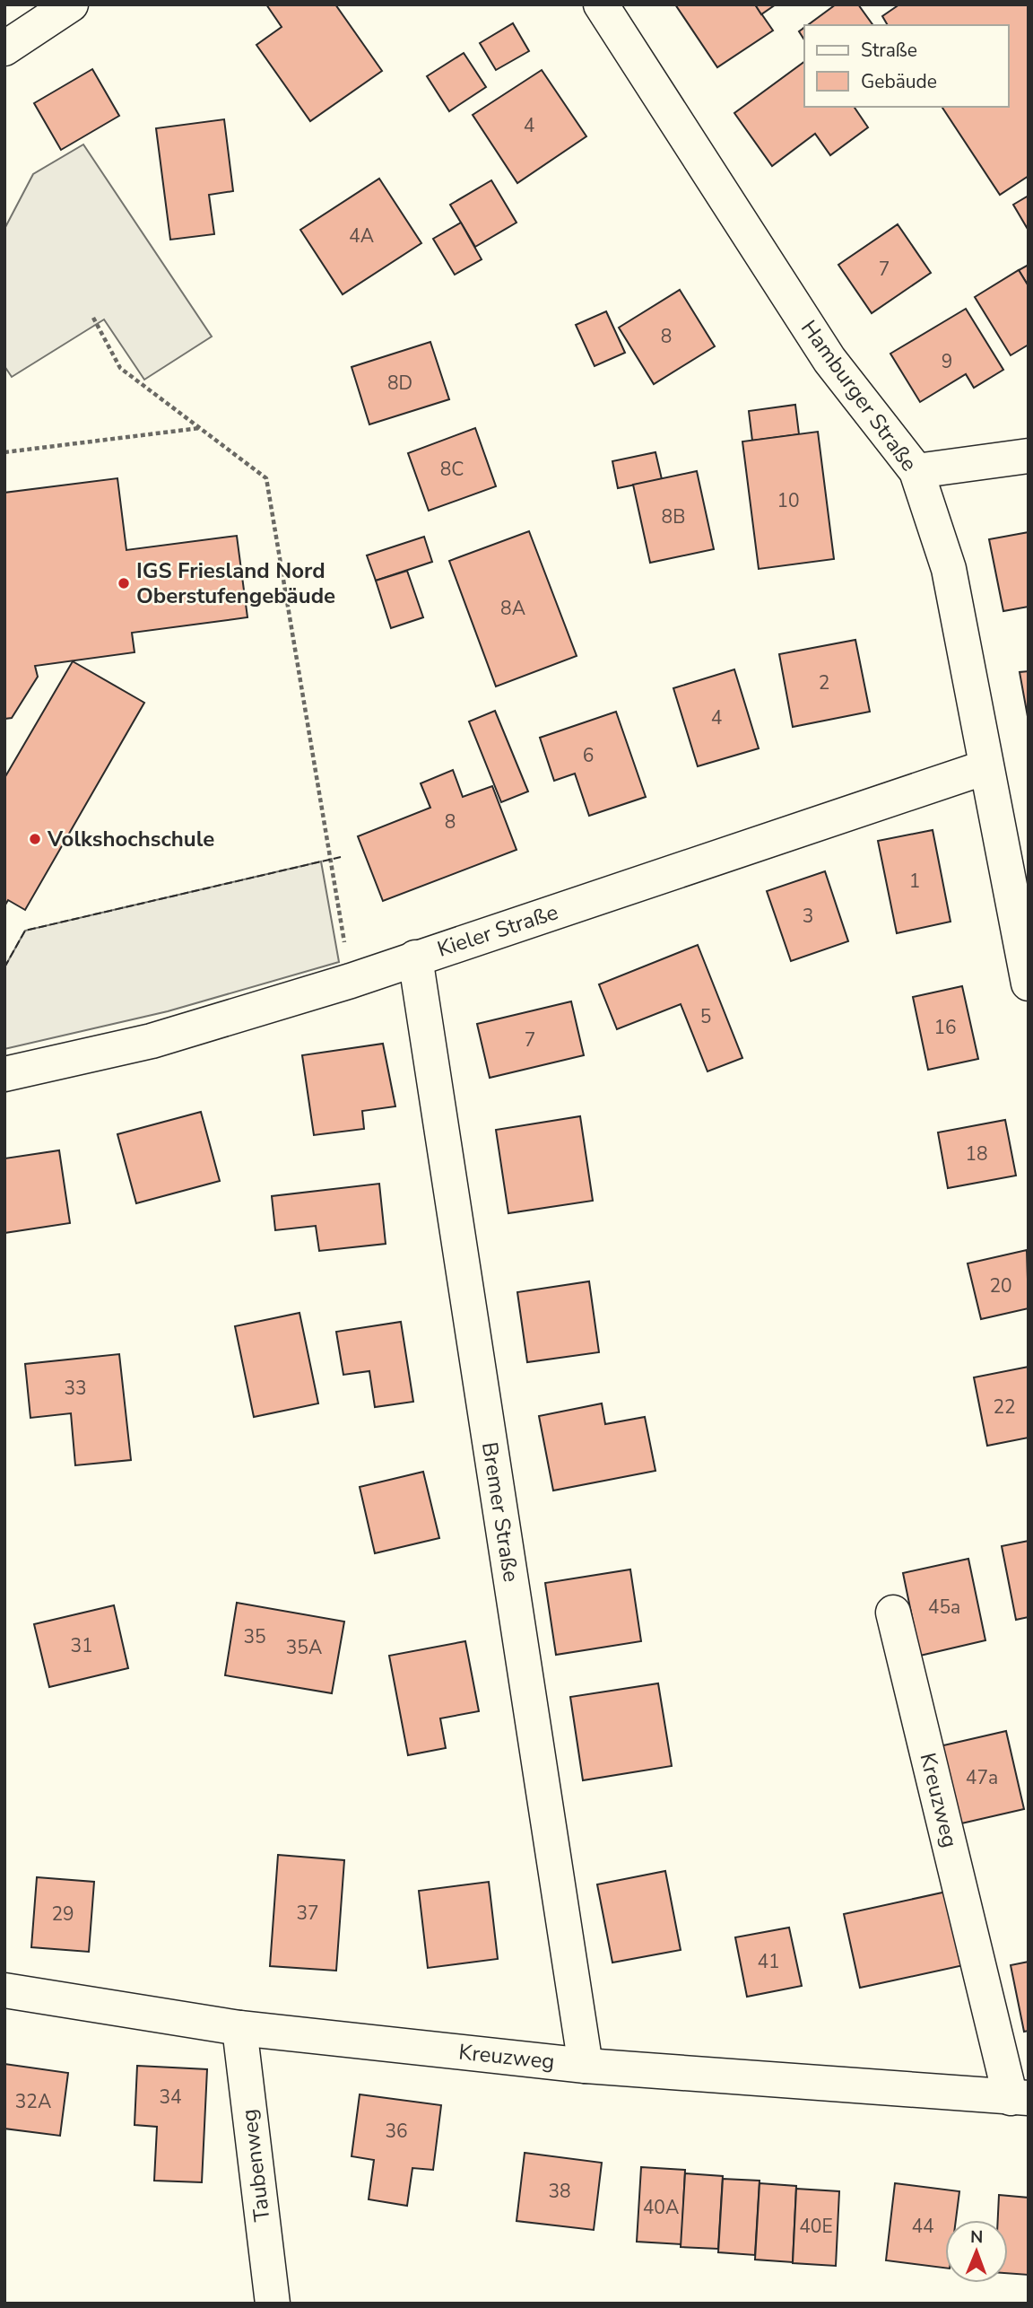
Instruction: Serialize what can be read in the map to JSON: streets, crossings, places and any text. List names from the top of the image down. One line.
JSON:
{"streets":{"street":["Hamburger Straße","Kieler Straße","Bremer Straße","Kreuzweg","Taubenweg"]},"crossings":[["Hamburger Straße","Kieler Straße"],["Kieler Straße","Bremer Straße"],["Bremer Straße","Kreuzweg"],["Kreuzweg","Taubenweg"]],"places":["IGS Friesland Nord Oberstufengebäude","Volkshochschule"],"house_numbers":["4","4A","7","8","9","8D","8C","10","8B","8A","2","4","6","8","1","3","5","16","7","18","20","33","22","45a","35","31","35A","47a","37","29","41","34","32A","36","38","40A","40E","44"],"legend":["Straße","Gebäude"],"north":"top"}
